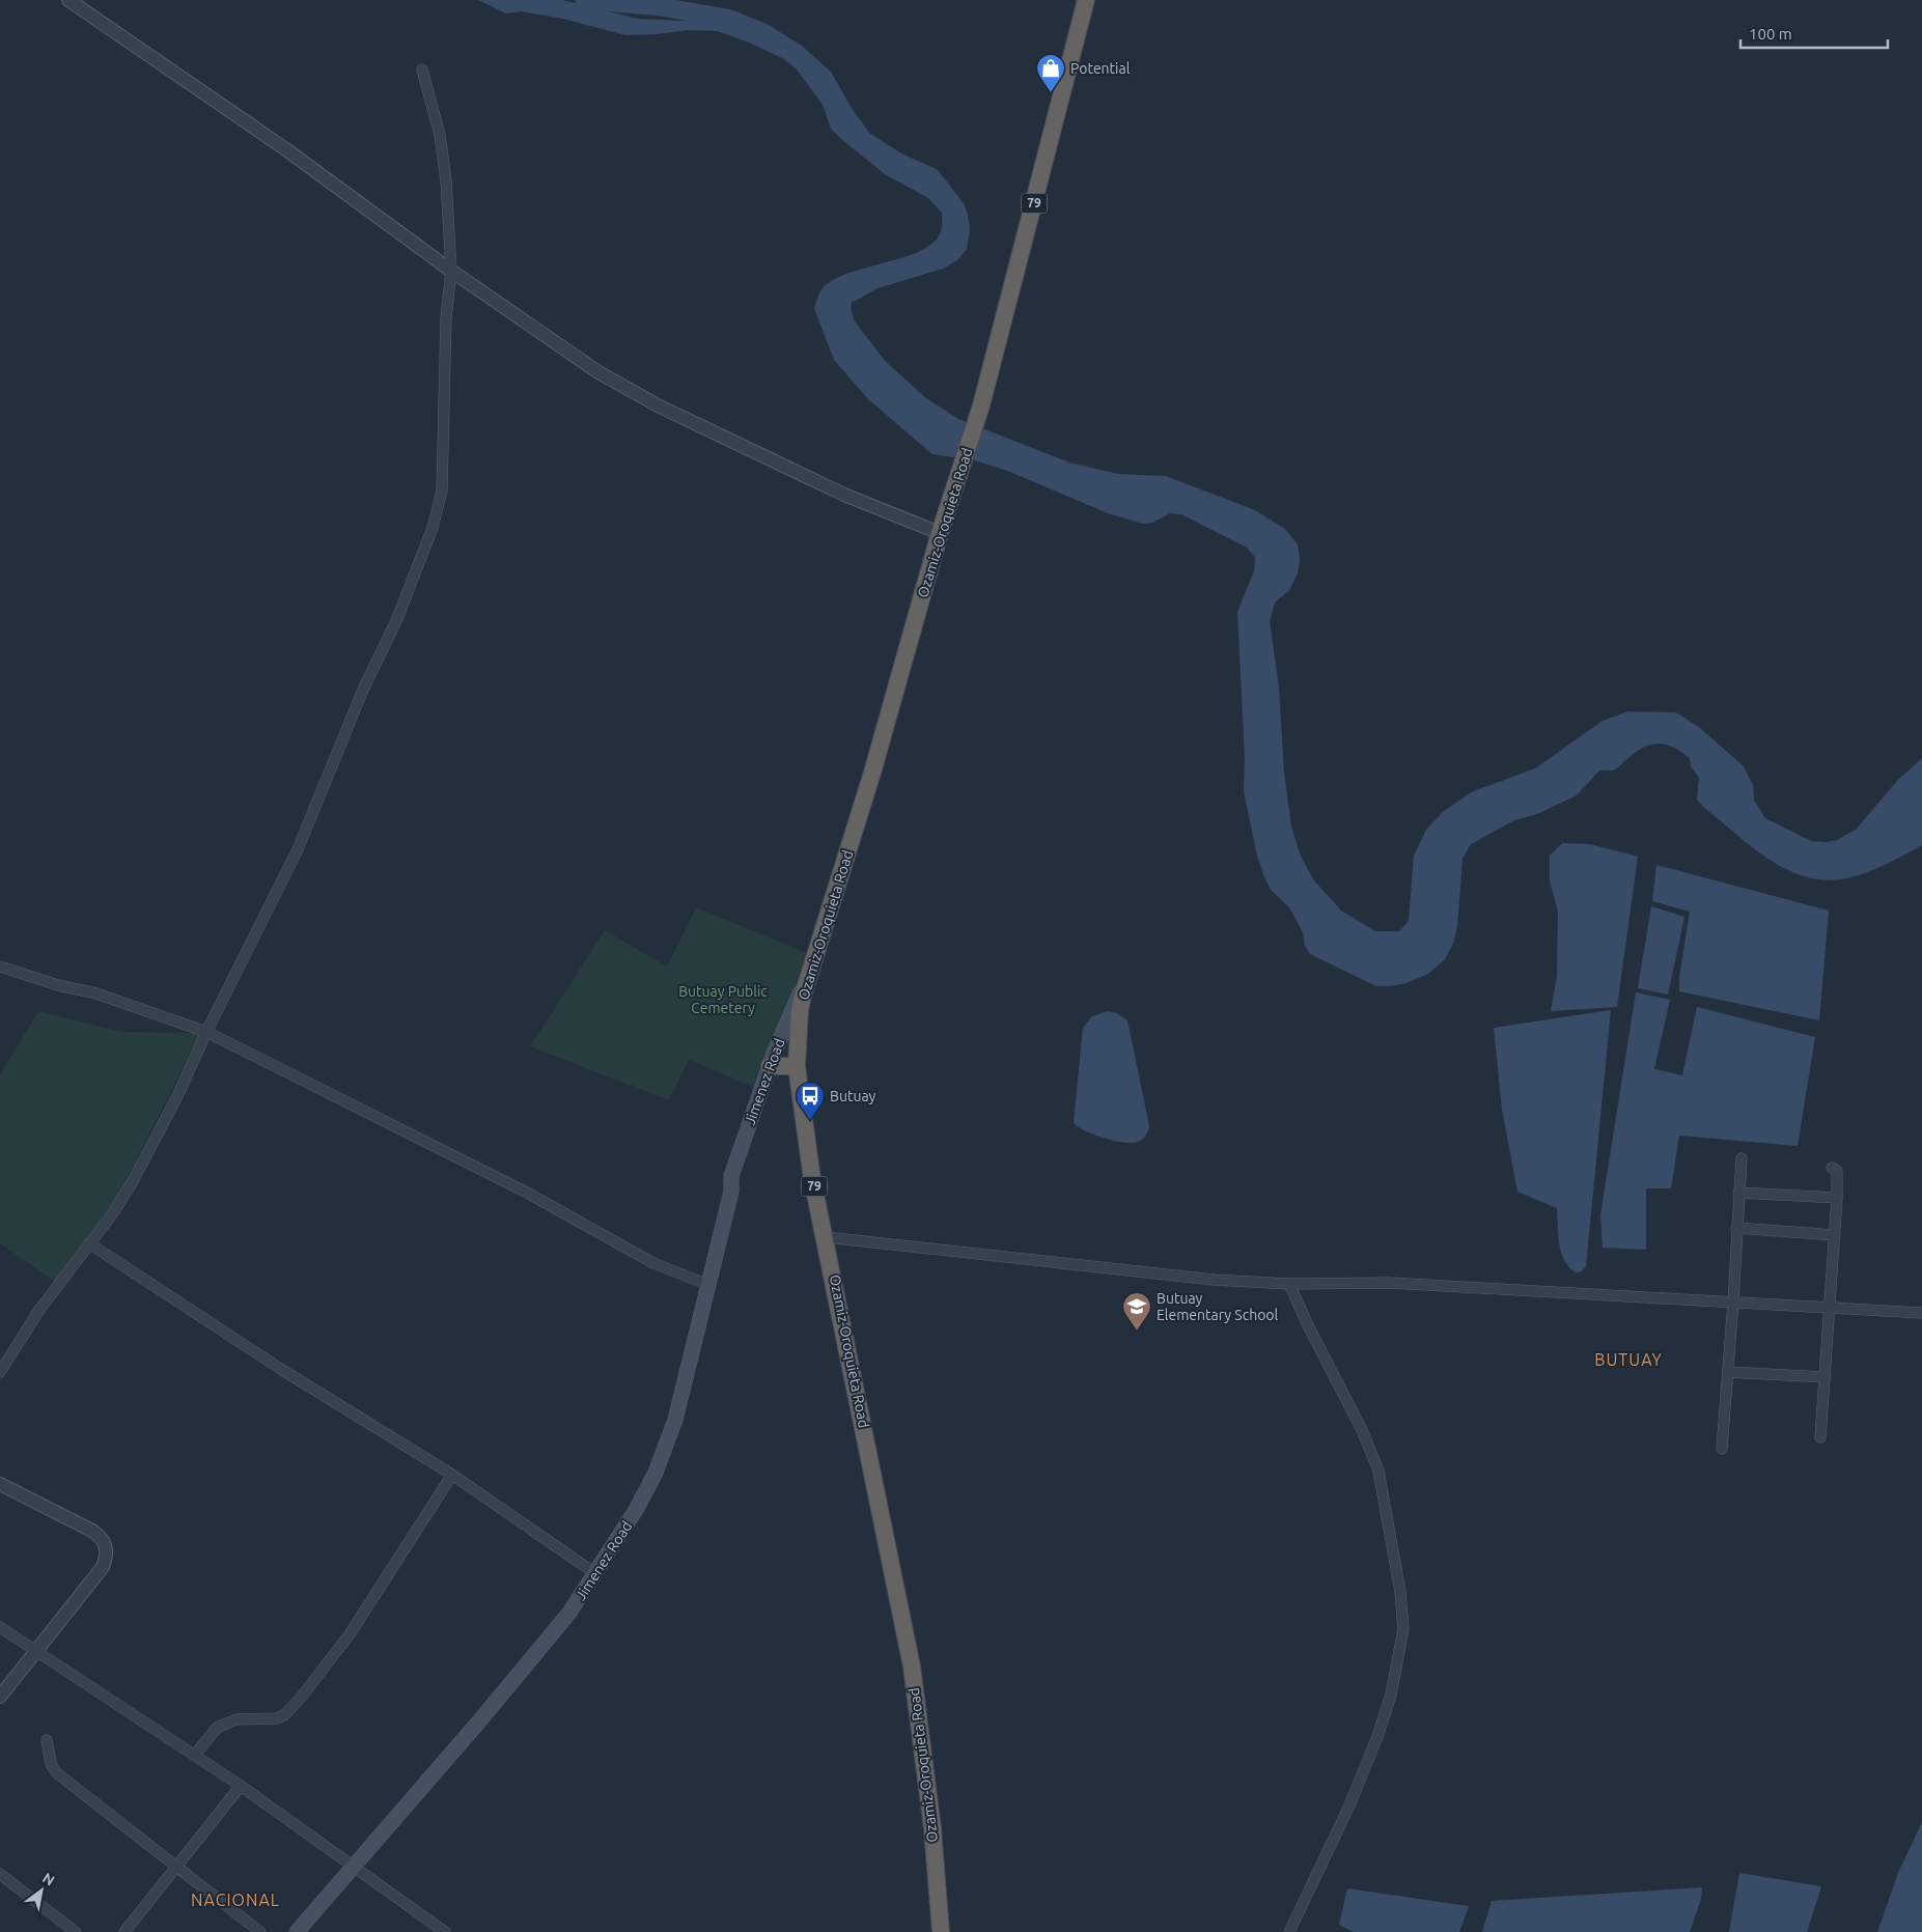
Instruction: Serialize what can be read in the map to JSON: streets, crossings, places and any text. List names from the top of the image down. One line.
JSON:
{"streets":{"highway":["79","Ozamiz-Oroquieta Road"],"main road":["Jimenez Road"]},"crossings":[["Ozamiz-Oroquieta Road","Jimenez Road"]],"districts":["BUTUAY","NACIONAL"],"parks":["Butuay Public Cemetery"],"places":{"shop":["Potential"],"bus stop":["Butuay"],"school or university":["Butuay Elementary School"]},"scale_bar":"100 m","north":"top right"}
